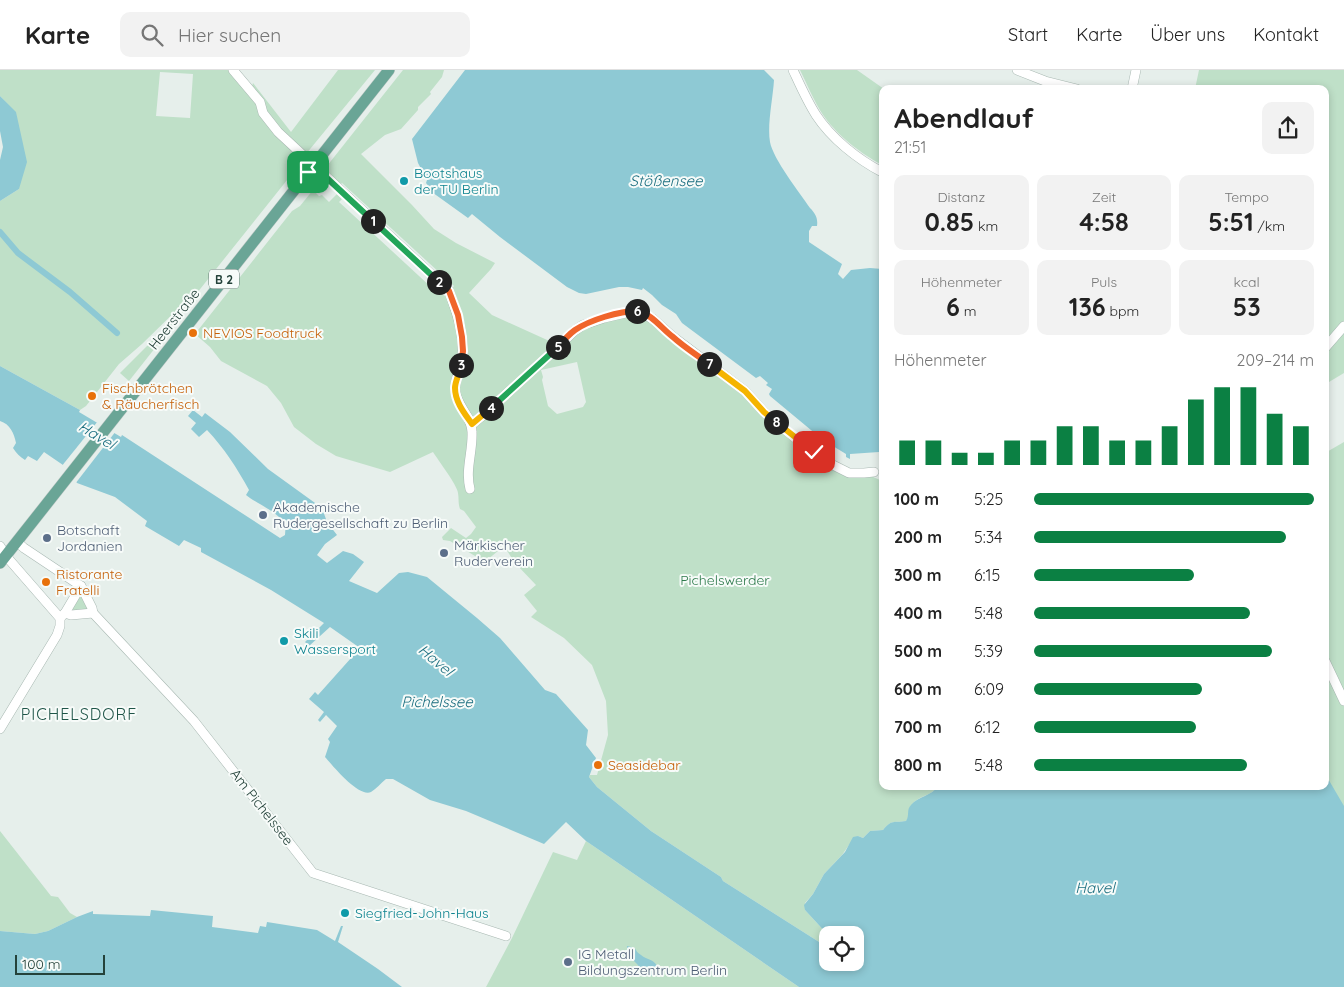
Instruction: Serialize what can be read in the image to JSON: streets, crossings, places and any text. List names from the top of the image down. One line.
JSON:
{"streets":{"main road":["B 2","Heerstraße"],"street":["Am Pichelssee"]},"districts":["PICHELSDORF"],"water":["Stößensee","Havel","Pichelssee"],"parks":["Pichelswerder"],"places":["Bootshaus der TU Berlin","NEVIOS Foodtruck","Fischbrötchen & Räucherfisch","Akademische Rudergesellschaft zu Berlin","Botschaft Jordanien","Märkischer Ruderverein","Ristorante Fratelli","Skili Wassersport","Seasidebar","Siegfried-John-Haus","IG Metall Bildungszentrum Berlin"],"scale_bar":"100 m","page":{"header":"Karte","search":"Hier suchen","nav":["Start","Karte","Über uns","Kontakt"],"heading":["Abendlauf","21:51"],"stats":[["Distanz","0.85 km"],["Zeit","4:58"],["Tempo","5:51 /km"],["Höhenmeter","6 m"],["Puls","136 bpm"],["kcal","53"]],"pins":["1","2","6","5","7","3","4","8"],"chart":["Höhenmeter","209–214 m"],"list":[{"name":"100 m","note":"5:25"},{"name":"200 m","note":"5:34"},{"name":"300 m","note":"6:15"},{"name":"400 m","note":"5:48"},{"name":"500 m","note":"5:39"},{"name":"600 m","note":"6:09"},{"name":"700 m","note":"6:12"},{"name":"800 m","note":"5:48"}],"scale":"100 m"}}
